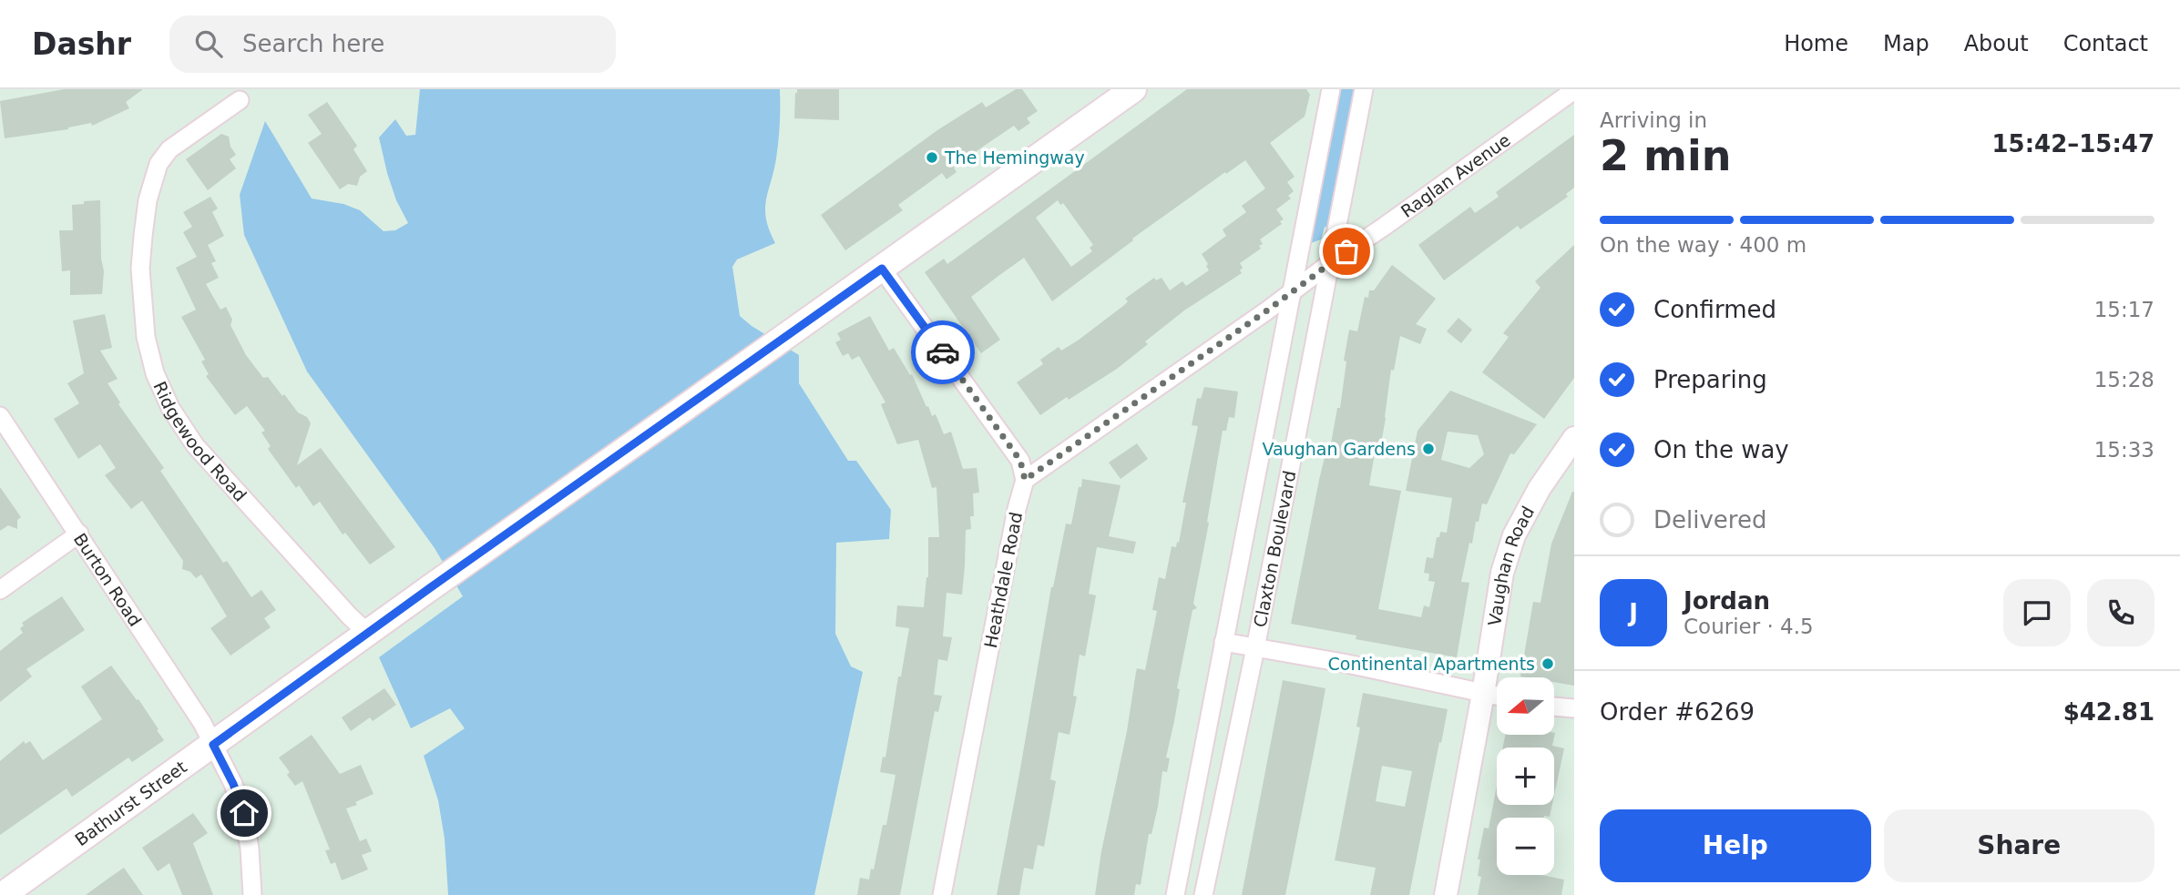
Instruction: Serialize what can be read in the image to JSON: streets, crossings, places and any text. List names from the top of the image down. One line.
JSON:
{"streets":{"main road":["Bathurst Street"],"street":["Raglan Avenue","Ridgewood Road","Claxton Boulevard","Vaughan Road","Burton Road","Heathdale Road"]},"crossings":[["Raglan Avenue","Claxton Boulevard"],["Raglan Avenue","Heathdale Road"],["Ridgewood Road","Bathurst Street"],["Burton Road","Bathurst Street"]],"places":["The Hemingway","Vaughan Gardens","Continental Apartments"],"north":"left","page":{"header":"Dashr","search":"Search here","nav":["Home","Map","About","Contact"],"heading":["2 min","Arriving in","15:42–15:47"],"panel":["Jordan","Courier · 4.5","Order #6269","$42.81"],"bar":"On the way · 400 m","list":[["Confirmed","15:17"],["Preparing","15:28"],["On the way","15:33"],"Delivered"],"round":"J","map_buttons":["+","−"],"buttons":["Help","Share"]}}
